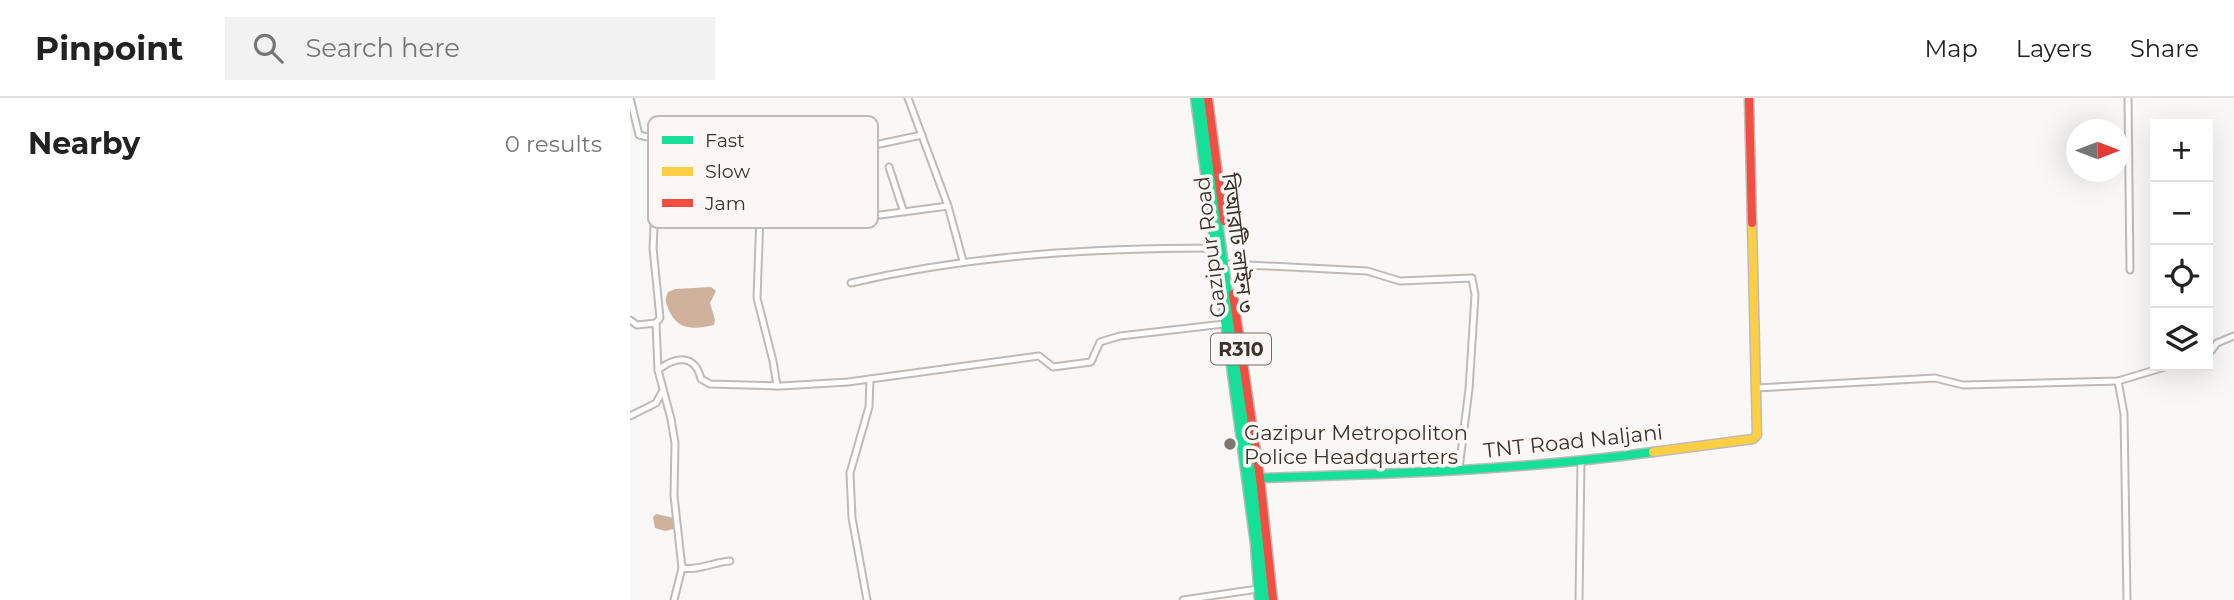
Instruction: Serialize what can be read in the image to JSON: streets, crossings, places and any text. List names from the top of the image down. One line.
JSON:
{"streets":{"main road":["বিআরটি লাইন ৩","Gazipur Road","R310","TNT Road Naljani"]},"crossings":[["Gazipur Road","TNT Road Naljani"]],"places":["Gazipur Metropoliton Police Headquarters"],"legend":["Fast","Slow","Jam"],"north":"right","page":{"header":"Pinpoint","search":"Search here","nav":["Map","Layers","Share"],"heading":["Nearby","0 results"],"map_buttons":["+","−"]}}
